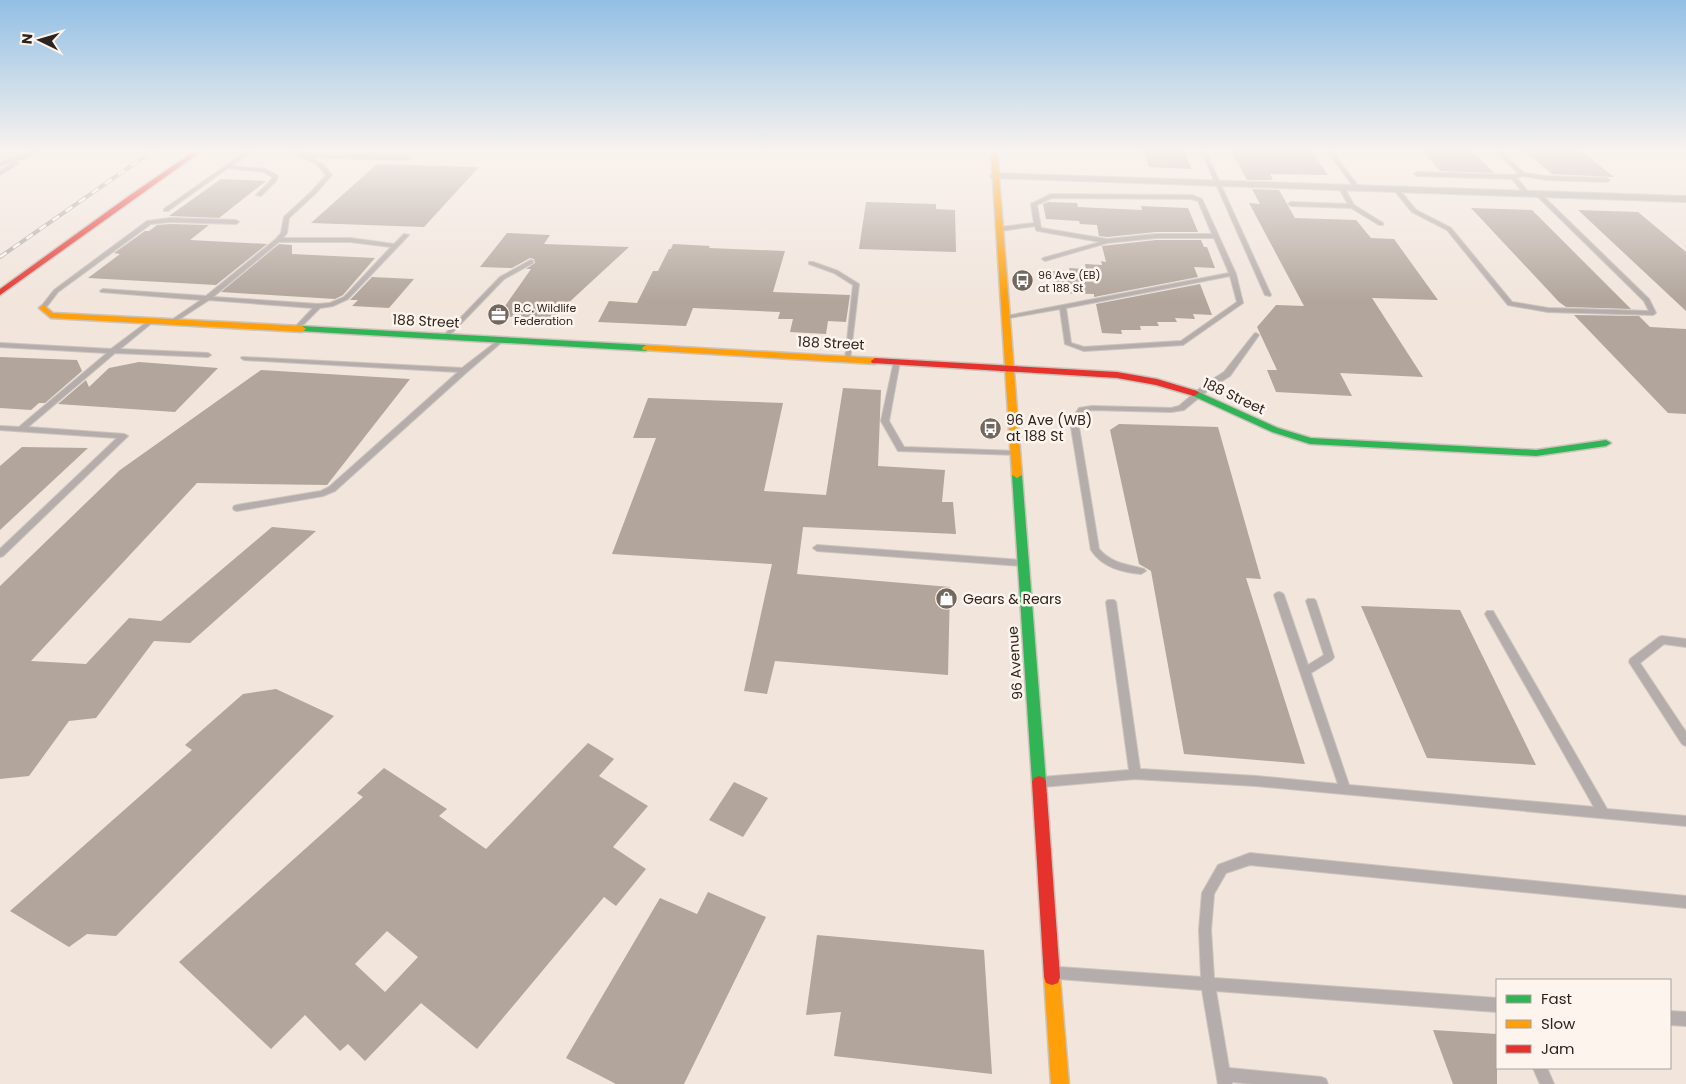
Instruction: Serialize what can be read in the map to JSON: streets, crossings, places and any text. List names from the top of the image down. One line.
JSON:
{"streets":{"main road":["188 Street","96 Avenue"]},"crossings":[["188 Street","96 Avenue"]],"places":{"bus stop":["96 Ave (EB) at 188 St","96 Ave (WB) at 188 St"],"office":["B.C. Wildlife Federation"],"shop":["Gears & Rears"]},"legend":["Fast","Slow","Jam"],"north":"left"}
